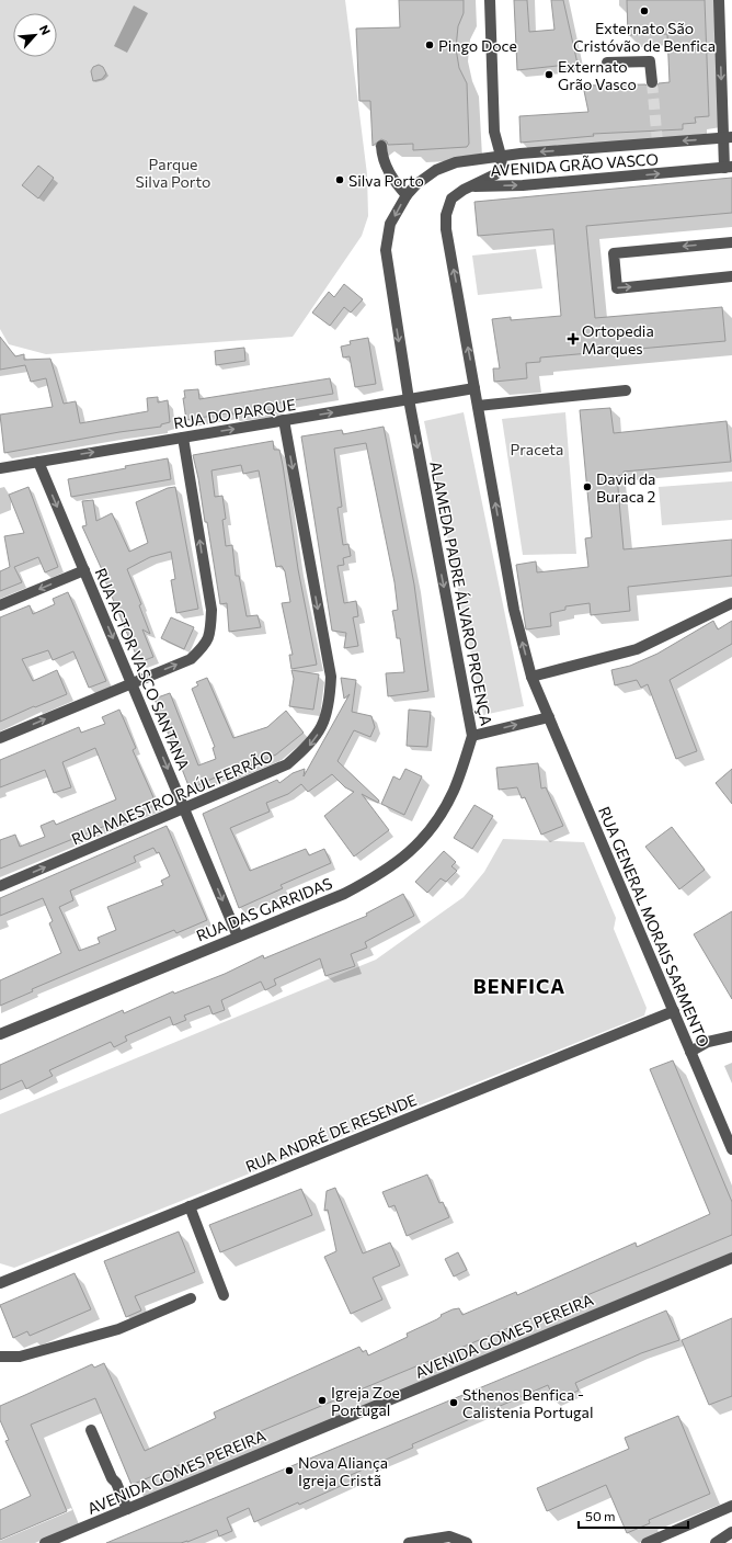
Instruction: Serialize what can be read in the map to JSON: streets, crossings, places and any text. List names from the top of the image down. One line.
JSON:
{"streets":{"street":["AVENIDA GRÃO VASCO","RUA DO PARQUE","ALAMEDA PADRE ÁLVARO PROENÇA","RUA ACTOR VASCO SANTANA","RUA MAESTRO RAÚL FERRÃO","RUA DAS GARRIDAS","RUA GENERAL MORAIS SARMENTO","RUA ANDRÉ DE RESENDE","AVENIDA GOMES PEREIRA"]},"crossings":[["AVENIDA GRÃO VASCO","ALAMEDA PADRE ÁLVARO PROENÇA"],["RUA DO PARQUE","ALAMEDA PADRE ÁLVARO PROENÇA"],["RUA DO PARQUE","RUA ACTOR VASCO SANTANA"],["RUA DO PARQUE","RUA MAESTRO RAÚL FERRÃO"],["ALAMEDA PADRE ÁLVARO PROENÇA","RUA DAS GARRIDAS"],["ALAMEDA PADRE ÁLVARO PROENÇA","RUA GENERAL MORAIS SARMENTO"],["RUA ACTOR VASCO SANTANA","RUA MAESTRO RAÚL FERRÃO"],["RUA ACTOR VASCO SANTANA","RUA DAS GARRIDAS"],["RUA GENERAL MORAIS SARMENTO","RUA ANDRÉ DE RESENDE"]],"one_way":["RUA DO PARQUE","RUA ACTOR VASCO SANTANA"],"districts":["BENFICA"],"parks":["Parque Silva Porto","Praceta"],"places":{"other":["Externato São Cristóvão de Benfica","Pingo Doce","Externato Grão Vasco","Silva Porto","David da Buraca 2","Igreja Zoe Portugal","Sthenos Benfica - Calistenia Portugal","Nova Aliança Igreja Cristã"],"health":["Ortopedia Marques"]},"scale_bar":"50 m","north":"top right"}
